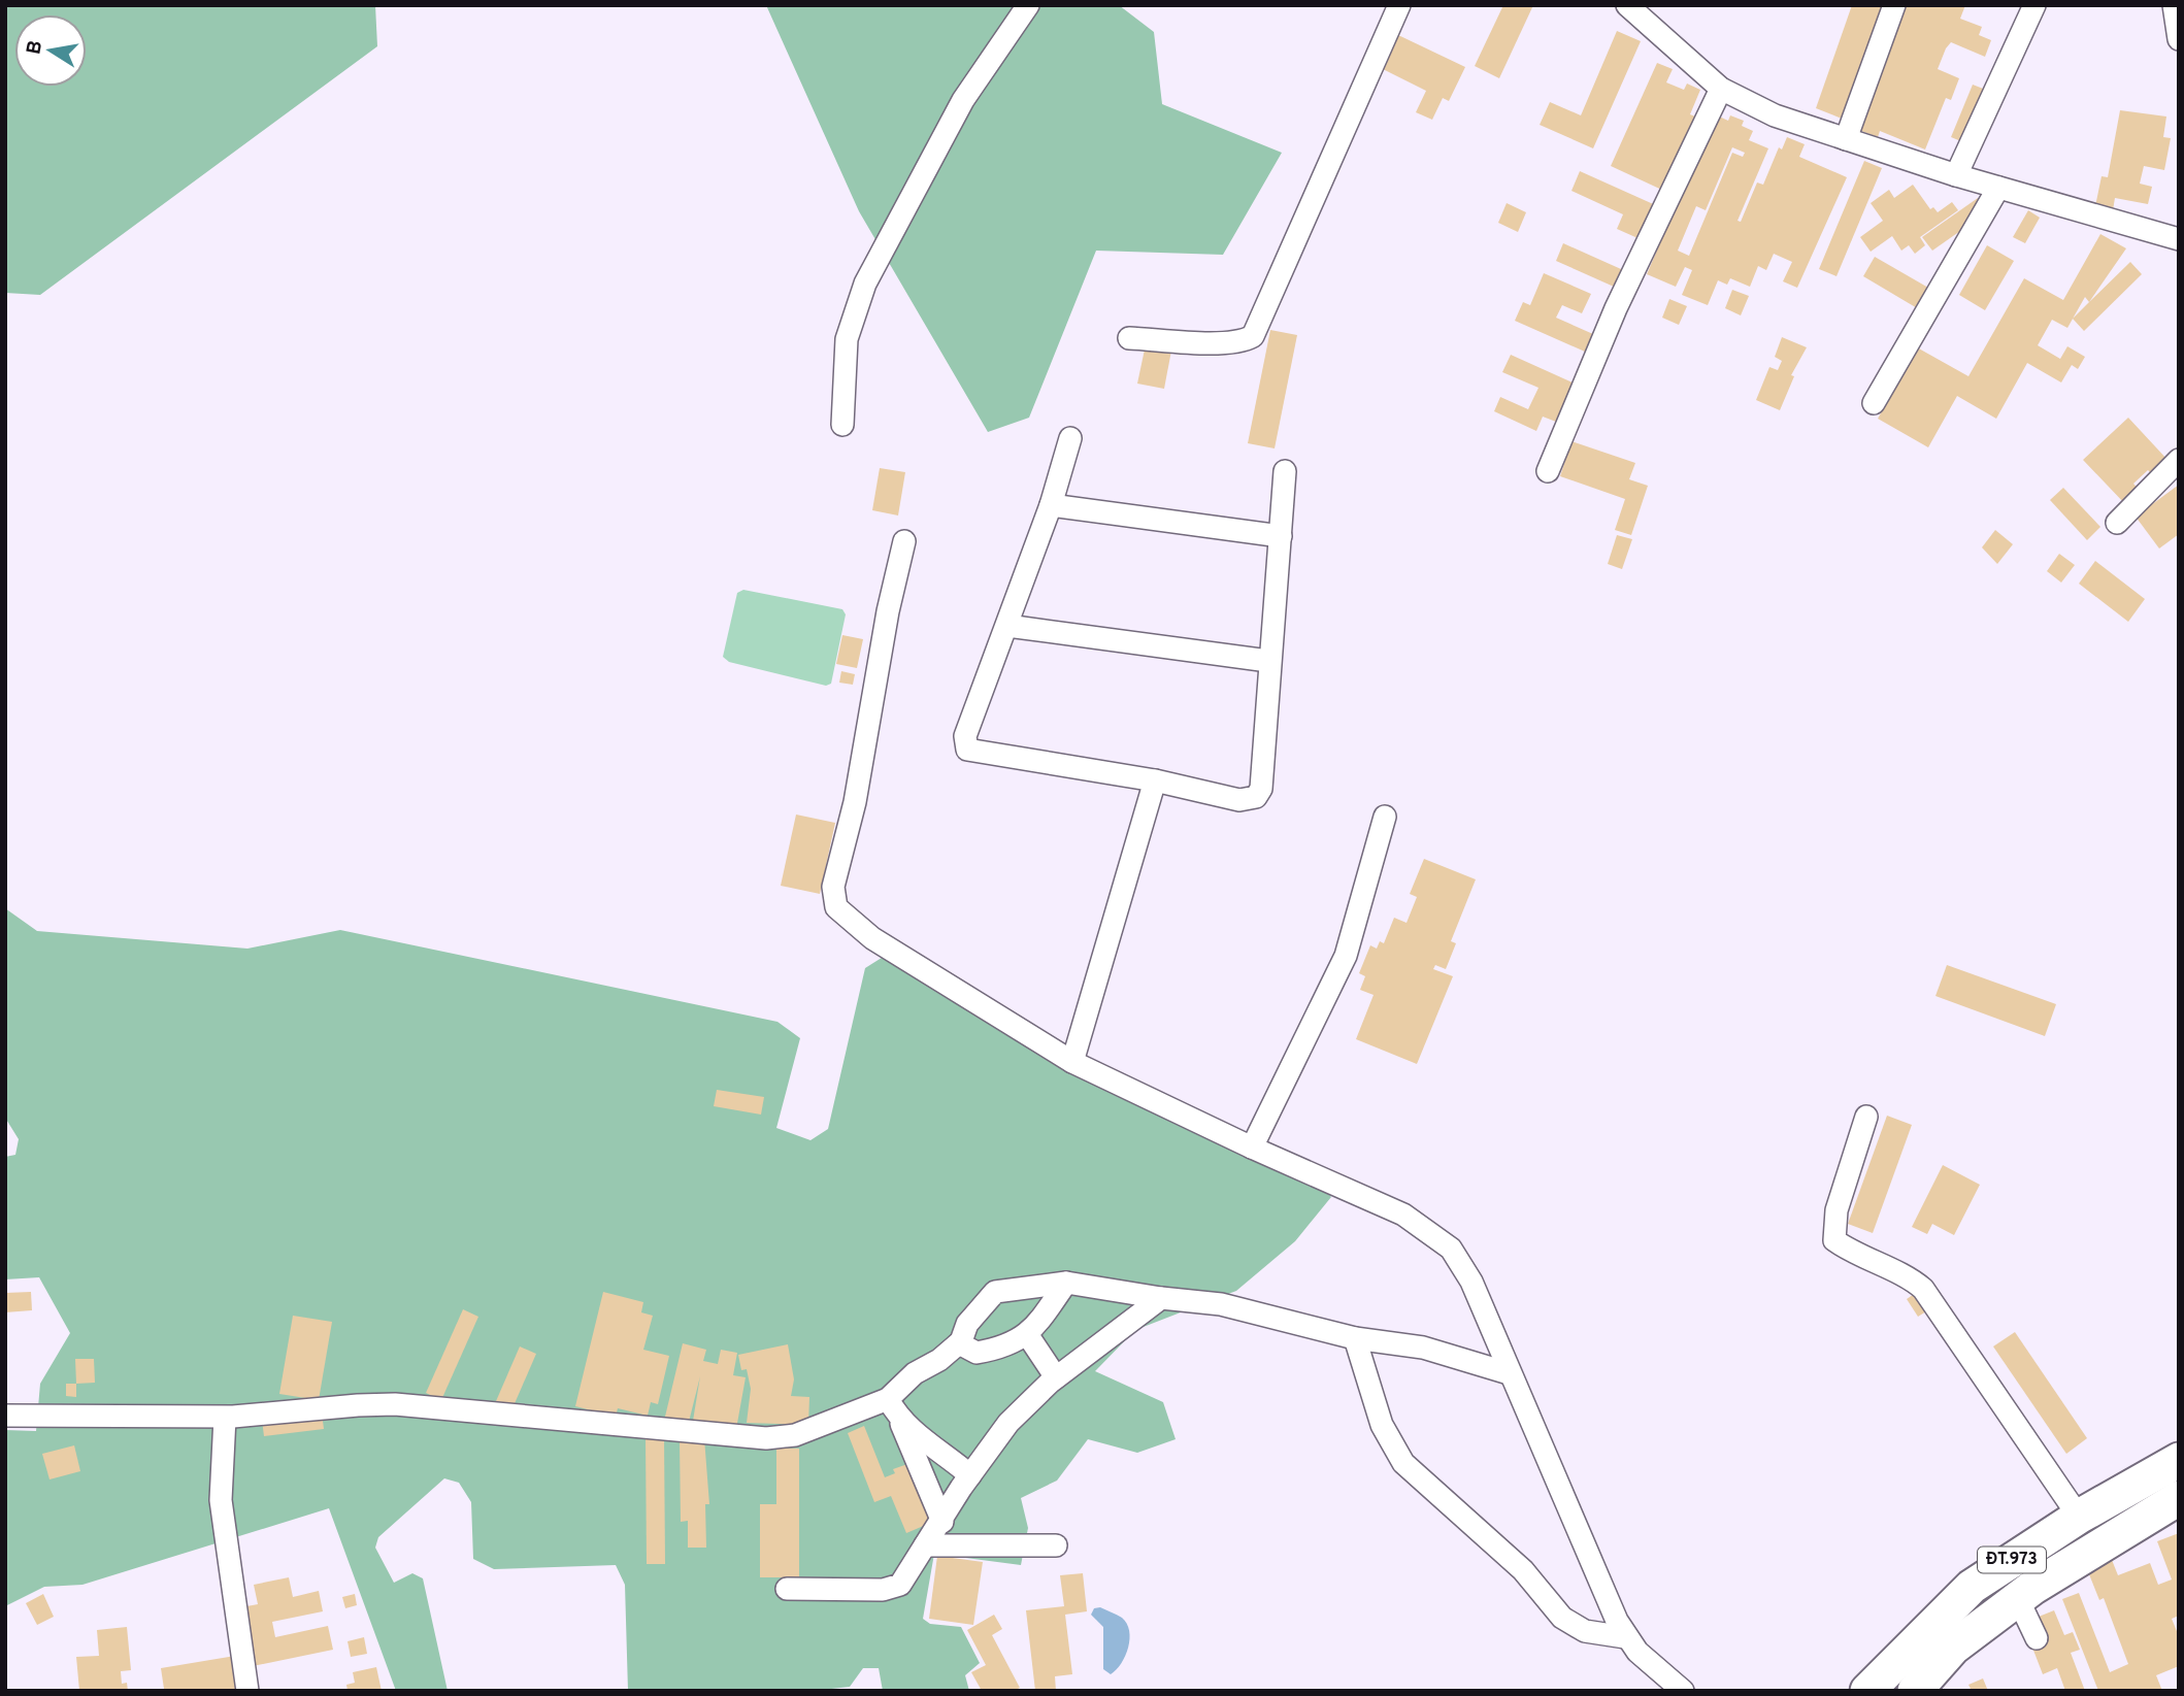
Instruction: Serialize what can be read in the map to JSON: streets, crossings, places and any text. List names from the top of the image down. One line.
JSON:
{"streets":{"main road":["ĐT.973"]},"north":"left"}
